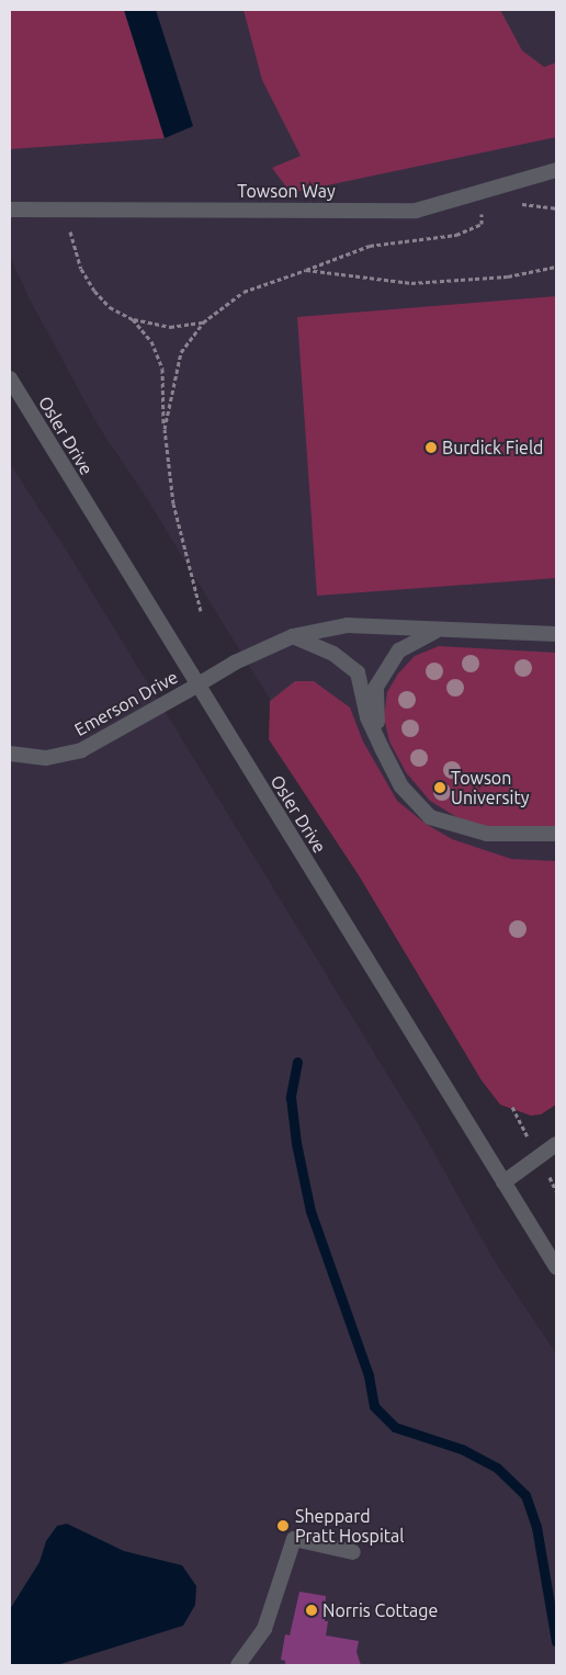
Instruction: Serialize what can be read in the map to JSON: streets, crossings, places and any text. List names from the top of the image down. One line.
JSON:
{"streets":{"street":["Towson Way","Osler Drive","Emerson Drive"]},"crossings":[["Osler Drive","Emerson Drive"]],"places":["Burdick Field","Towson University","Sheppard Pratt Hospital","Norris Cottage"]}
